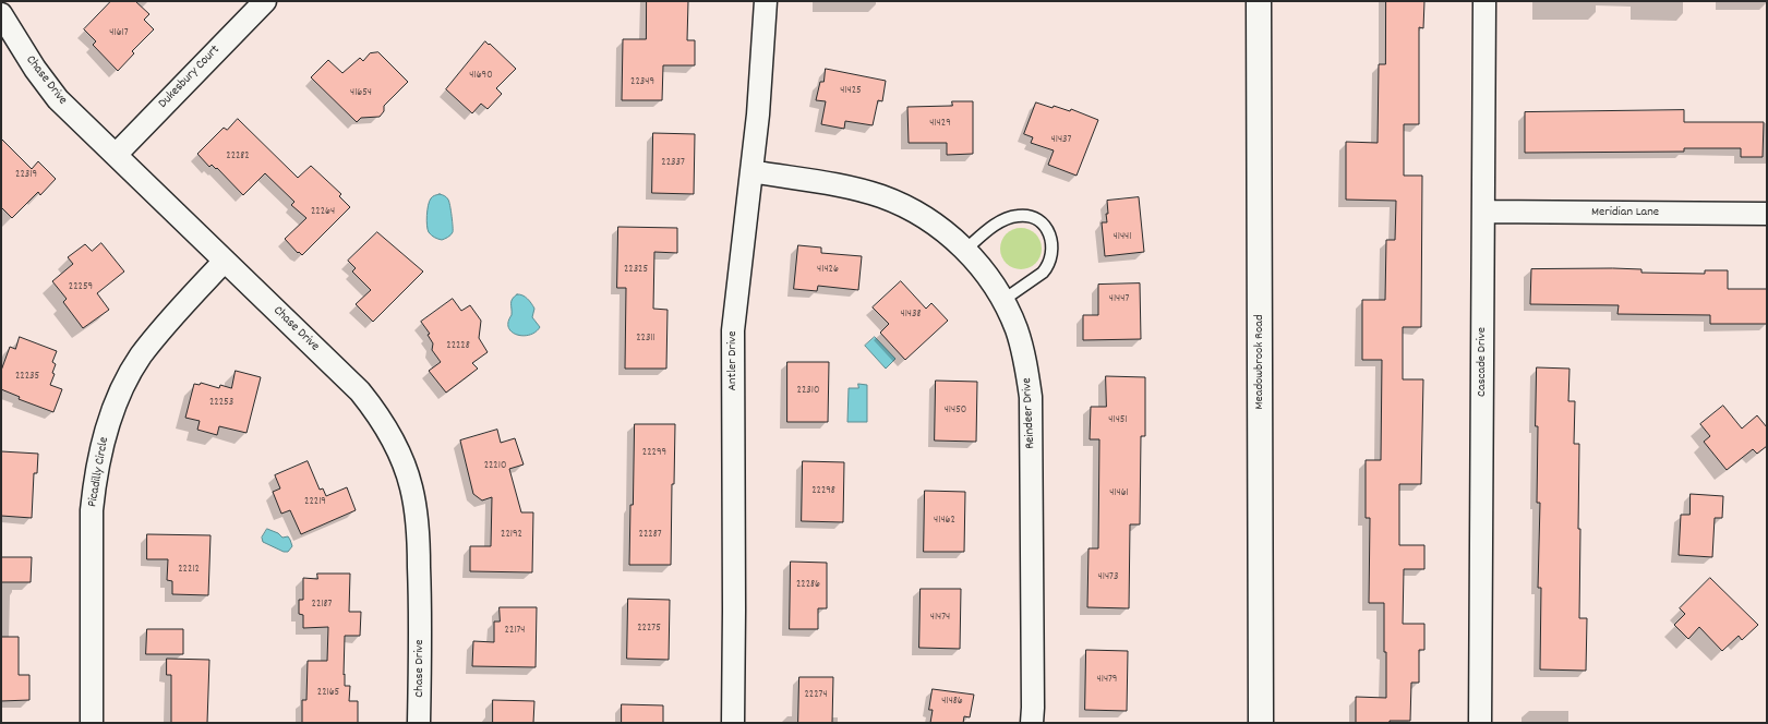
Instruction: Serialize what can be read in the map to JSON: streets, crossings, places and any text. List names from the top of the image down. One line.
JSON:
{"streets":{"street":["Dukesbury Court","Chase Drive","Meridian Lane","Antler Drive","Meadowbrook Road","Cascade Drive","Reindeer Drive","Picadilly Circle"]},"crossings":[["Dukesbury Court","Chase Drive"],["Chase Drive","Picadilly Circle"],["Meridian Lane","Cascade Drive"],["Antler Drive","Reindeer Drive"]],"house_numbers":["41617","41690","22349","41425","41654","41429","41437","22282","22337","22319","22264","41441","22325","41426","22259","41447","41438","22311","22228","22235","22310","22253","41450","41451","22299","22210","22298","41461","22219","41462","22192","22287","22212","41473","22286","22187","41474","22275","22174","41479","22165","22274","41486"]}
